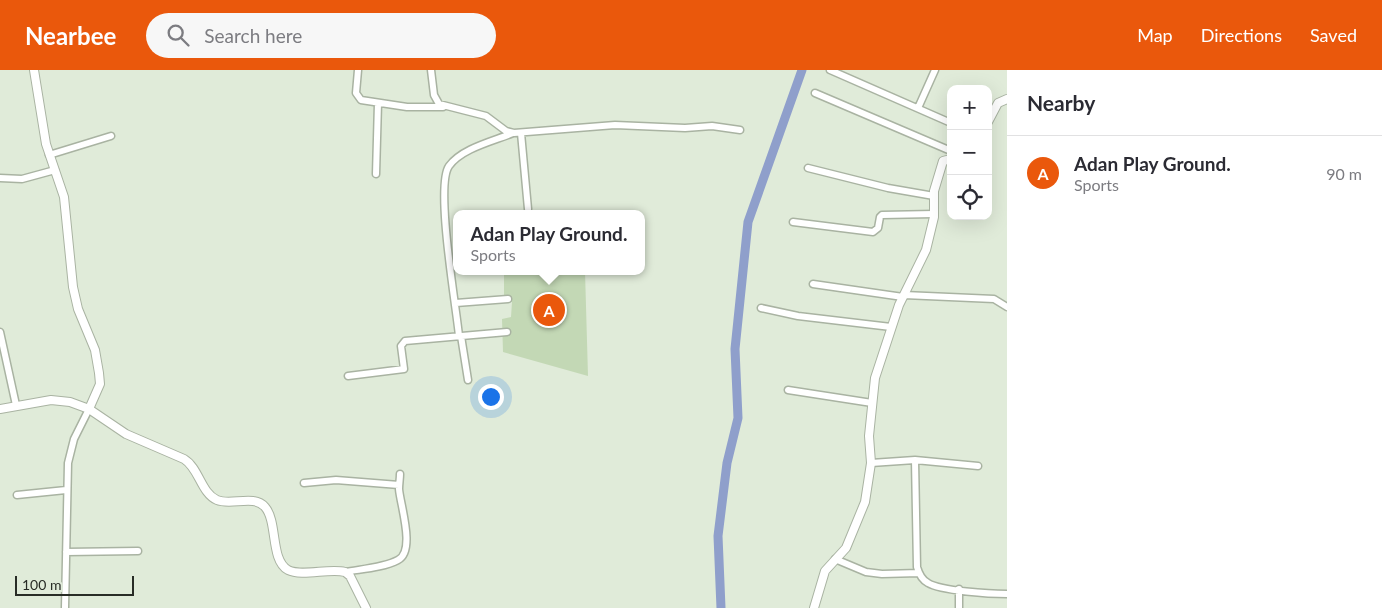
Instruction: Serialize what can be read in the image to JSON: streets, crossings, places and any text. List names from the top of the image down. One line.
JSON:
{"scale_bar":"100 m","page":{"header":"Nearbee","search":"Search here","nav":["Map","Directions","Saved"],"heading":"Nearby","map_buttons":["+","−"],"list":[{"mark":"A","name":"Adan Play Ground.","note":"Sports","value":"90 m"}],"popup":["Adan Play Ground.","Sports"],"pins":"A","scale":"100 m"}}
